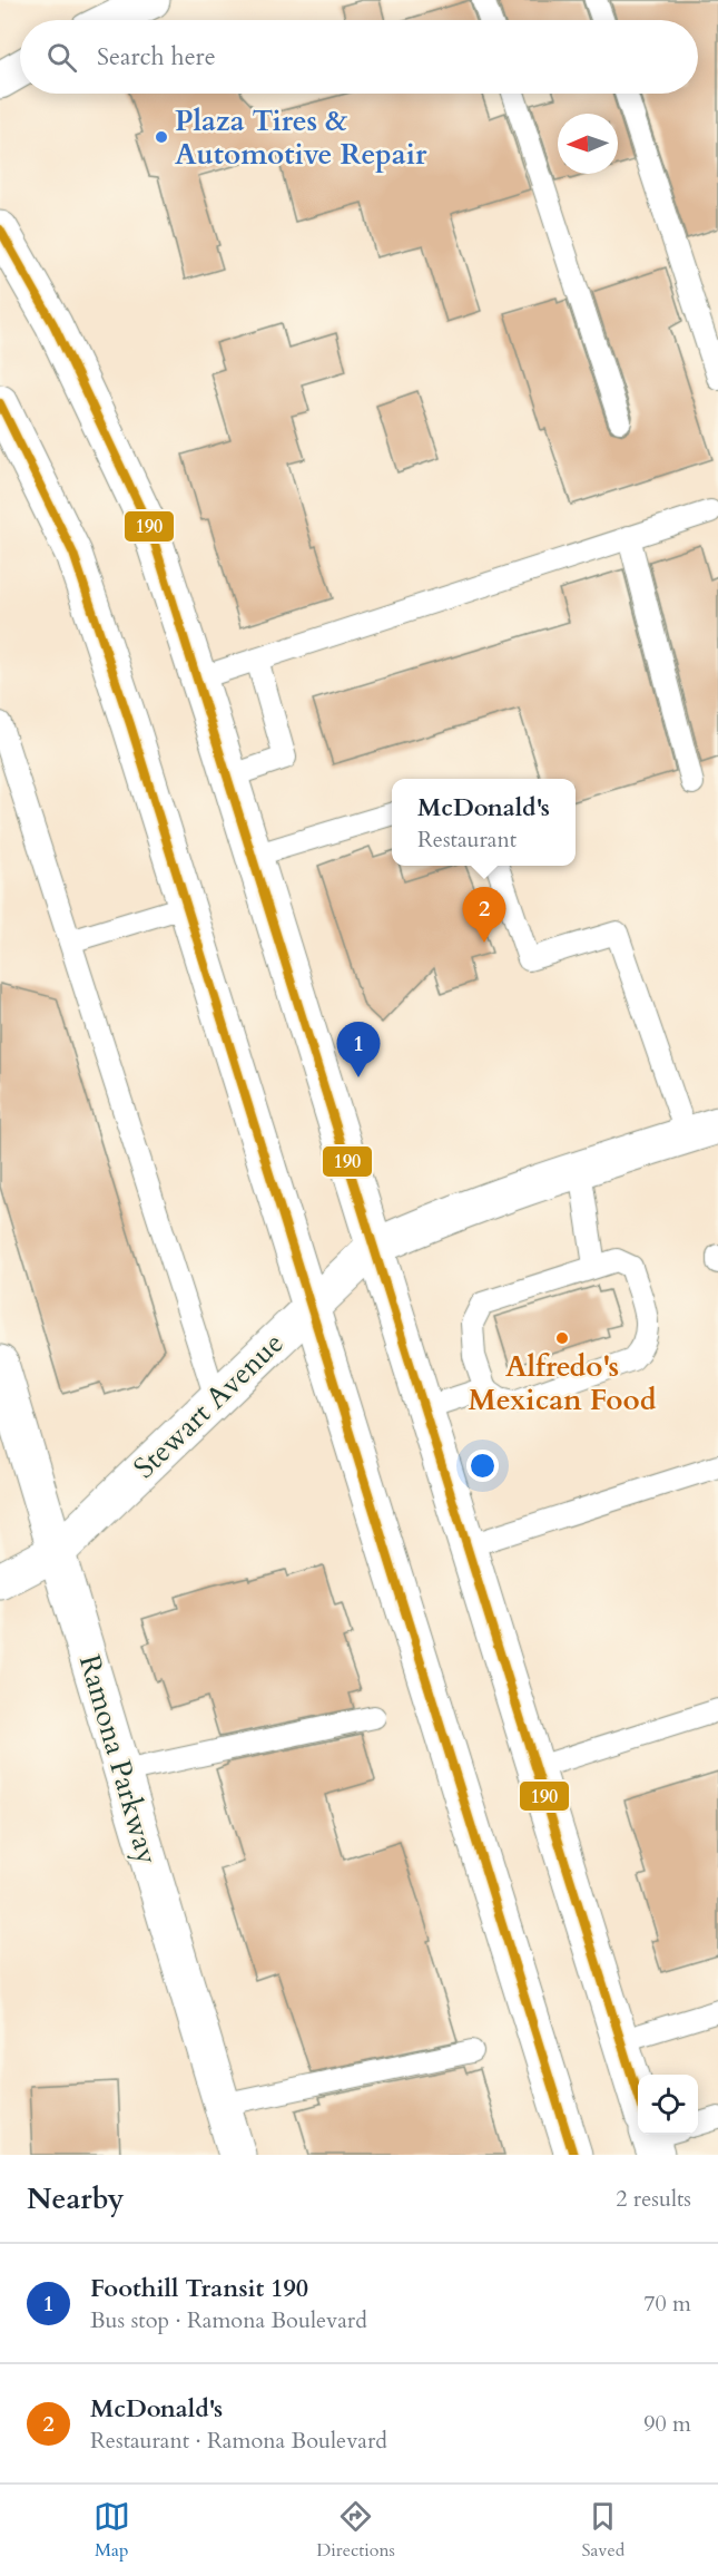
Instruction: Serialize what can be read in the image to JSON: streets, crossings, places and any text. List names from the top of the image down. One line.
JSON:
{"streets":{"main road":["Stewart Avenue","Ramona Parkway"]},"crossings":[["Stewart Avenue","Ramona Parkway"]],"places":["Plaza Tires & Automotive Repair","Alfredo's Mexican Food"],"lines":["transit line 190"],"north":"left","page":{"search":"Search here","popup":["McDonald's","Restaurant"],"pins":["2","1"],"heading":["Nearby","2 results"],"list":[{"mark":"1","name":"Foothill Transit 190","note":"Bus stop · Ramona Boulevard","value":"70 m"},{"mark":"2","name":"McDonald's","note":"Restaurant · Ramona Boulevard","value":"90 m"}],"nav":["Map","Directions","Saved"]}}
